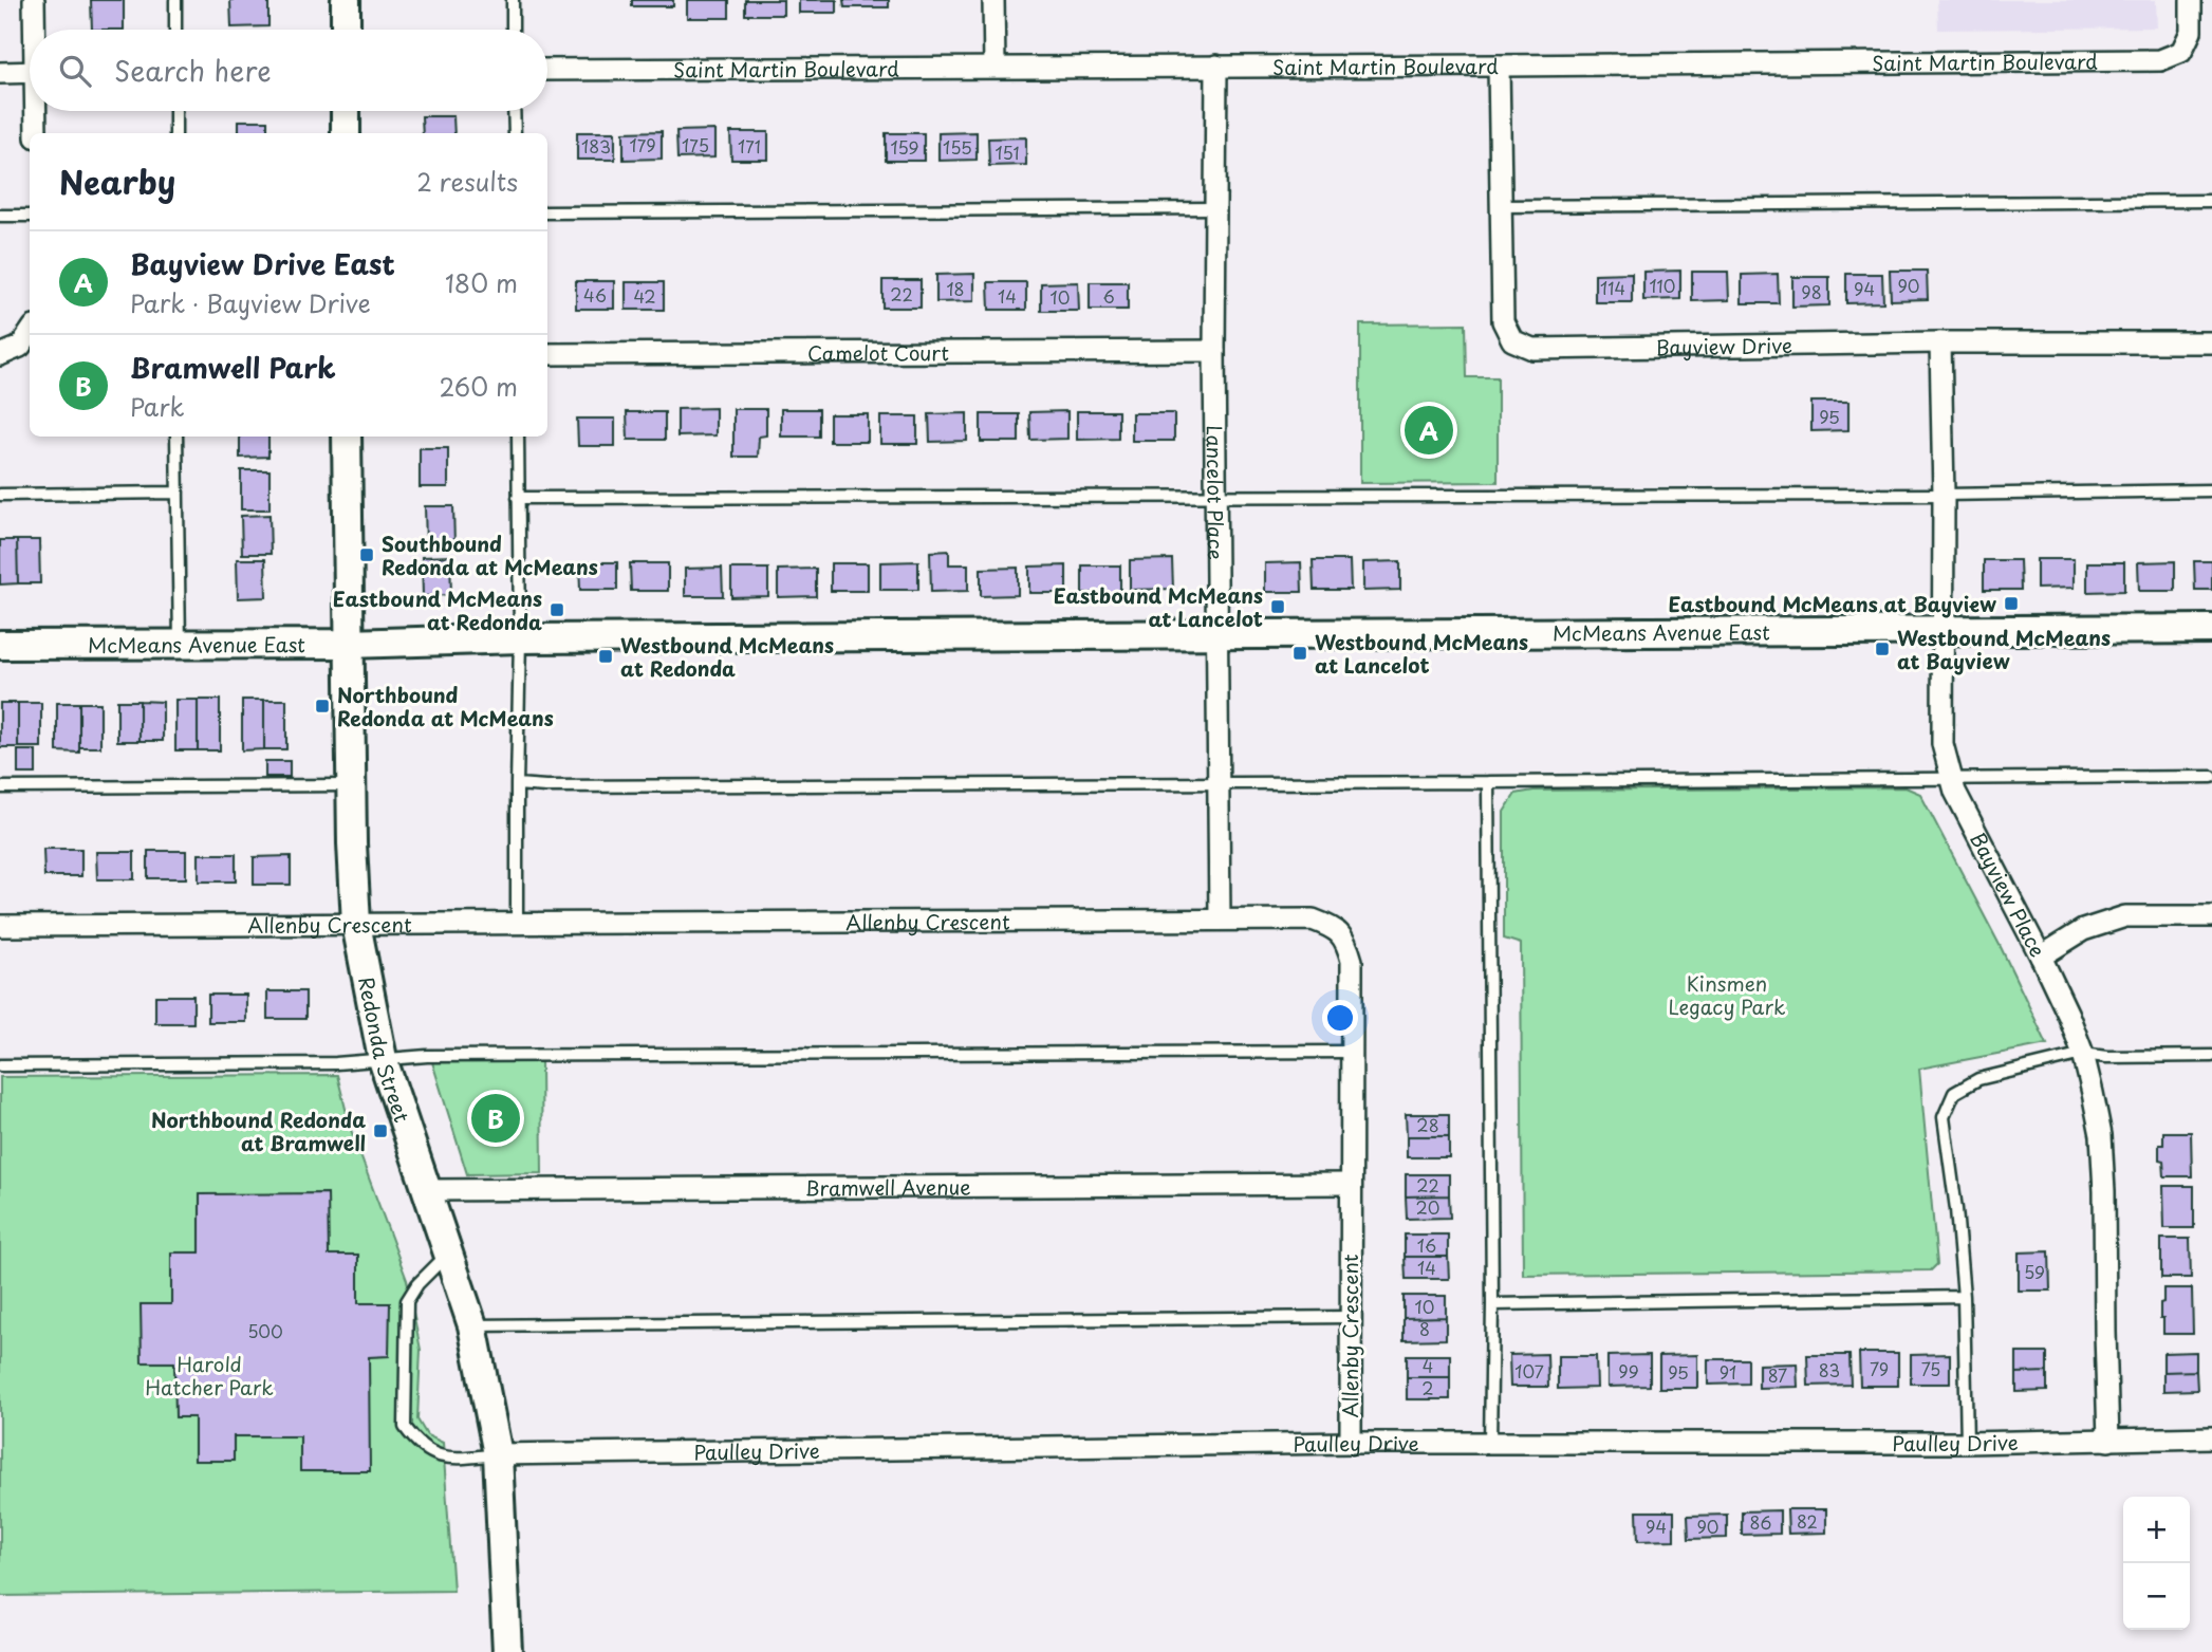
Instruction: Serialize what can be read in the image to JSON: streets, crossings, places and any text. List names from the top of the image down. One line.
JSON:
{"streets":{"street":["Saint Martin Boulevard","Bayview Drive","Camelot Court","Lancelot Place","McMeans Avenue East","Bayview Place","Allenby Crescent","Redonda Street","Bramwell Avenue","Paulley Drive"]},"crossings":[["Saint Martin Boulevard","Bayview Drive"],["Saint Martin Boulevard","Lancelot Place"],["Bayview Drive","Bayview Place"],["Camelot Court","Lancelot Place"],["Lancelot Place","McMeans Avenue East"],["Lancelot Place","Allenby Crescent"],["McMeans Avenue East","Bayview Place"],["McMeans Avenue East","Redonda Street"],["Bayview Place","Paulley Drive"],["Allenby Crescent","Redonda Street"],["Allenby Crescent","Bramwell Avenue"],["Allenby Crescent","Paulley Drive"],["Redonda Street","Bramwell Avenue"],["Redonda Street","Paulley Drive"]],"parks":["Kinsmen Legacy Park","Harold Hatcher Park"],"places":{"transit":["Southbound Redonda at McMeans","Eastbound McMeans at Bayview","Eastbound McMeans at Lancelot","Eastbound McMeans at Redonda","Westbound McMeans at Bayview","Westbound McMeans at Lancelot","Westbound McMeans at Redonda","Northbound Redonda at McMeans","Northbound Redonda at Bramwell"]},"house_numbers":["179","175","183","171","159","155","151","110","90","114","18","94","98","22","46","42","14","6","10","95","28","22","20","16","14","59","10","8","500","4","79","75","83","107","99","95","91","87","2","82","86","94","90"],"page":{"search":"Search here","heading":["Nearby","2 results"],"list":[{"mark":"A","name":"Bayview Drive East","note":"Park · Bayview Drive","value":"180 m"},{"mark":"B","name":"Bramwell Park","note":"Park","value":"260 m"}],"pins":["A","B"],"map_buttons":["+","−"]}}
